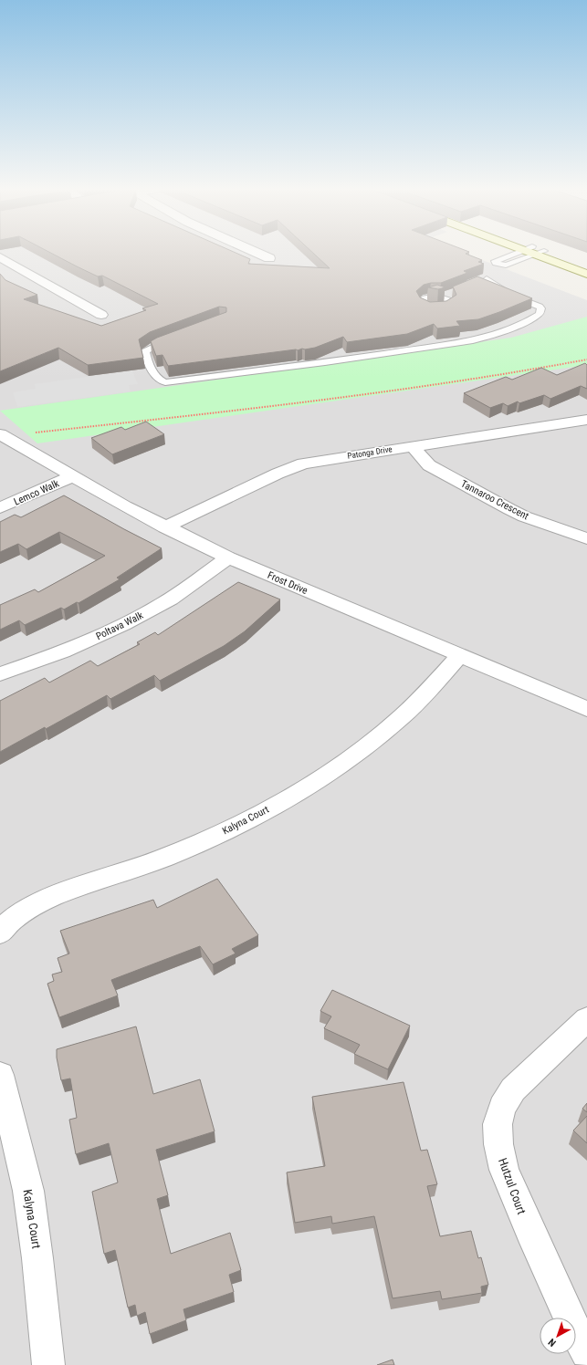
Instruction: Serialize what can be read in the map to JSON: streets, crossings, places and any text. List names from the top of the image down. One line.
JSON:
{"streets":{"street":["Patonga Drive","Lemco Walk","Tannaroo Crescent","Frost Drive","Poltava Walk","Kalyna Court","Hutzul Court"]},"crossings":[["Patonga Drive","Tannaroo Crescent"],["Patonga Drive","Frost Drive"],["Lemco Walk","Frost Drive"],["Frost Drive","Poltava Walk"],["Frost Drive","Kalyna Court"]],"north":"bottom left"}
